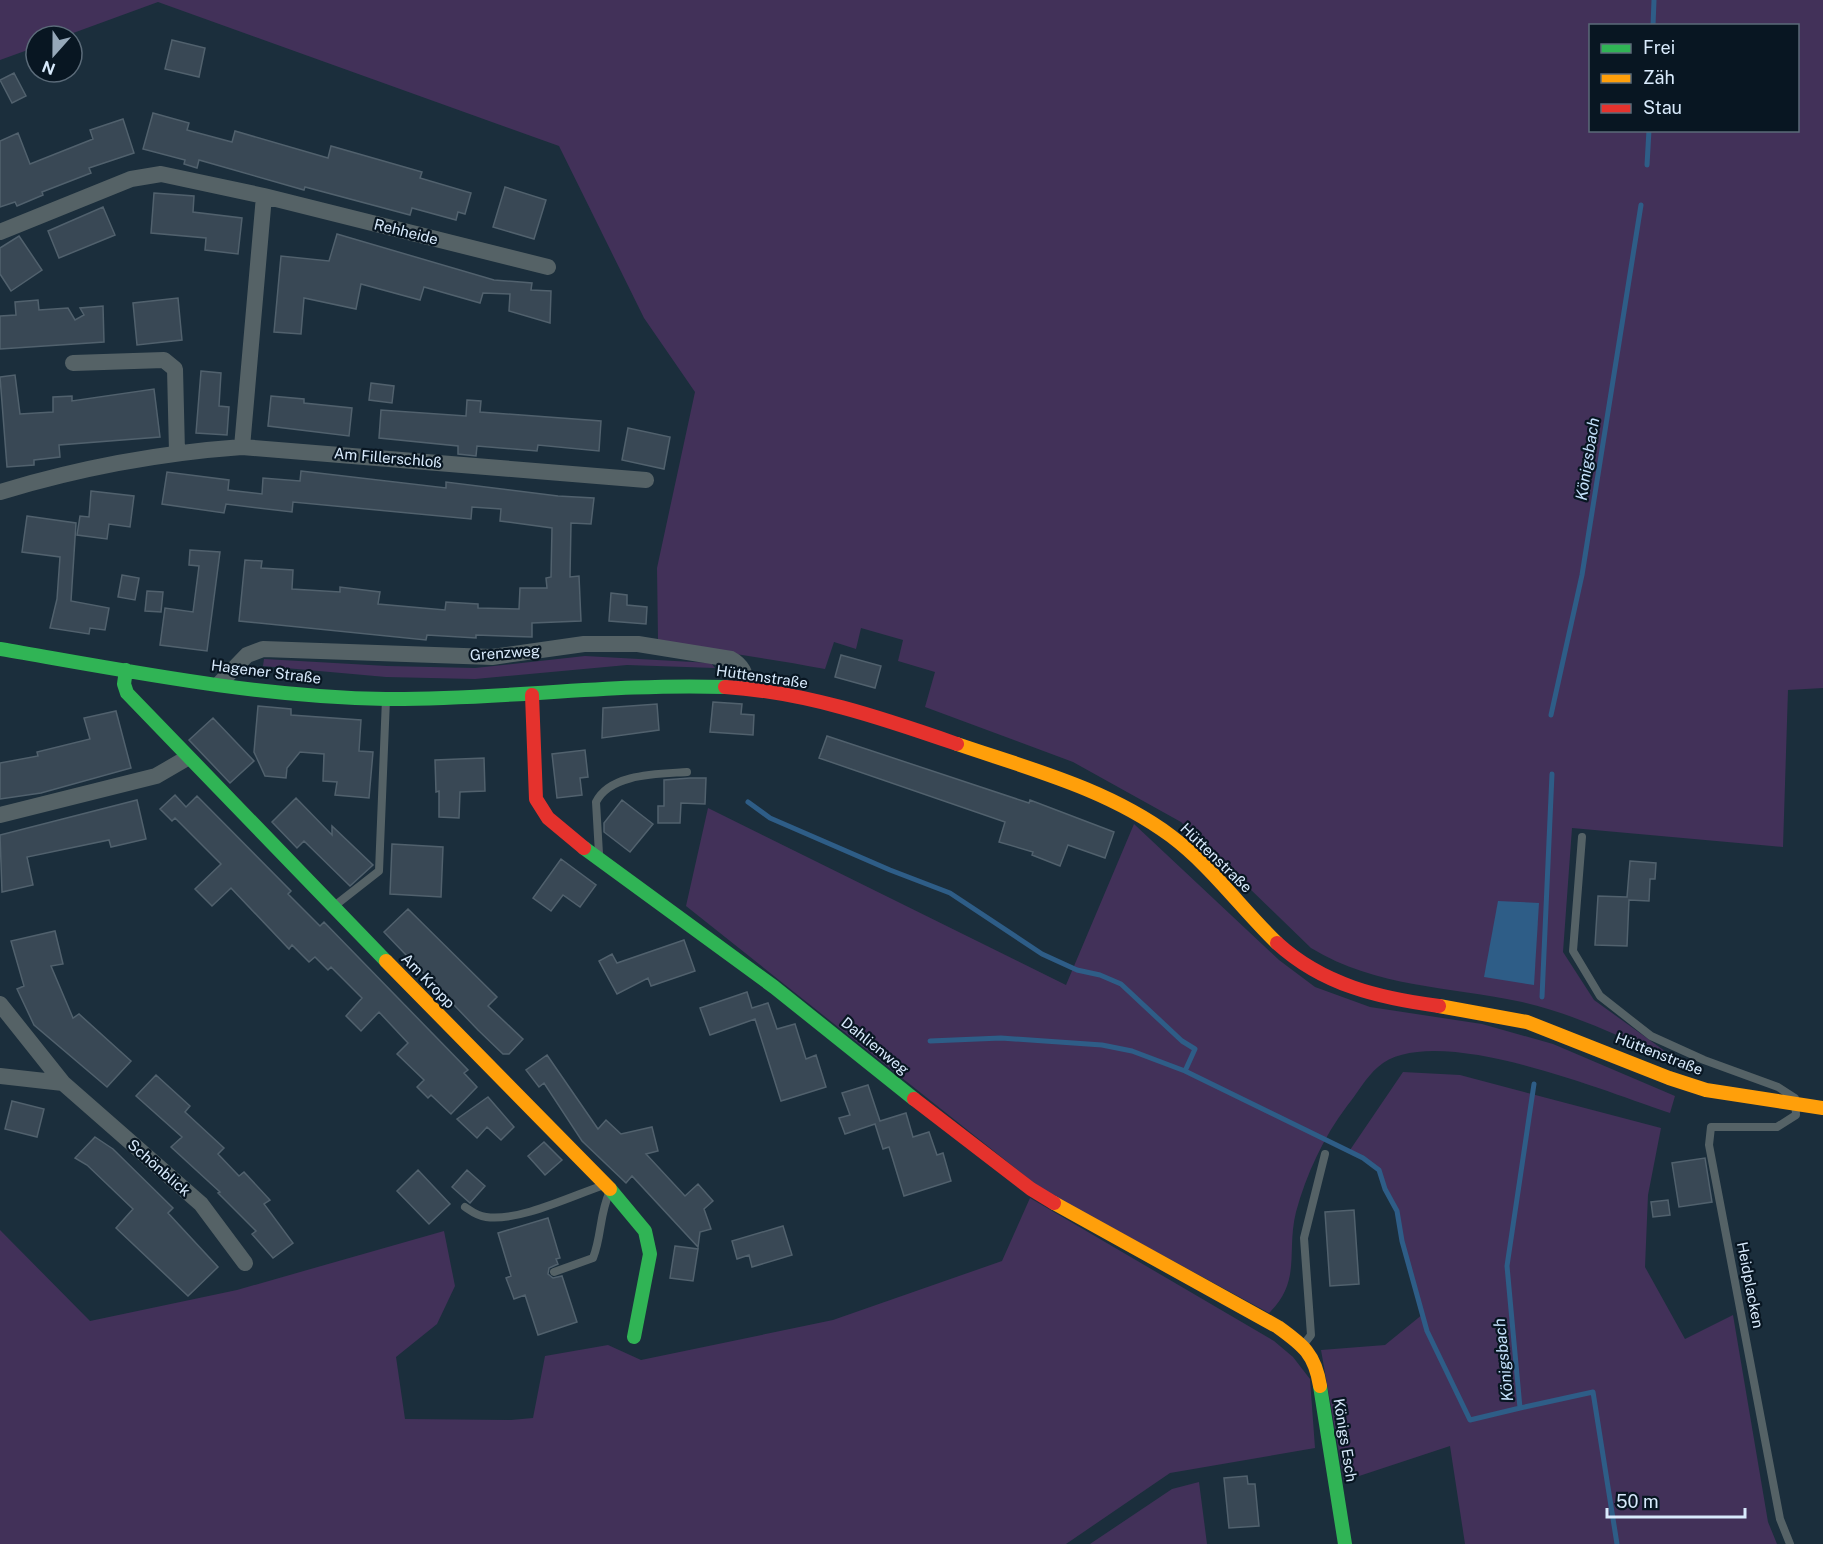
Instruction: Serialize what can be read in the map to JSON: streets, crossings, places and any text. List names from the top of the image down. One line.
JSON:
{"streets":{"street":["Rehheide","Am Fillerschloß","Grenzweg","Hagener Straße","Hüttenstraße","Am Kropp","Dahlienweg","Schönblick","Königs Esch"],"lane":["Heidplacken"]},"crossings":[["Grenzweg","Hagener Straße"],["Grenzweg","Hüttenstraße"],["Hagener Straße","Hüttenstraße"],["Hagener Straße","Am Kropp"],["Hagener Straße","Dahlienweg"],["Hüttenstraße","Dahlienweg"],["Hüttenstraße","Heidplacken"],["Dahlienweg","Königs Esch"]],"water":["Königsbach"],"legend":["Frei","Zäh","Stau"],"scale_bar":"50 m","north":"bottom"}
